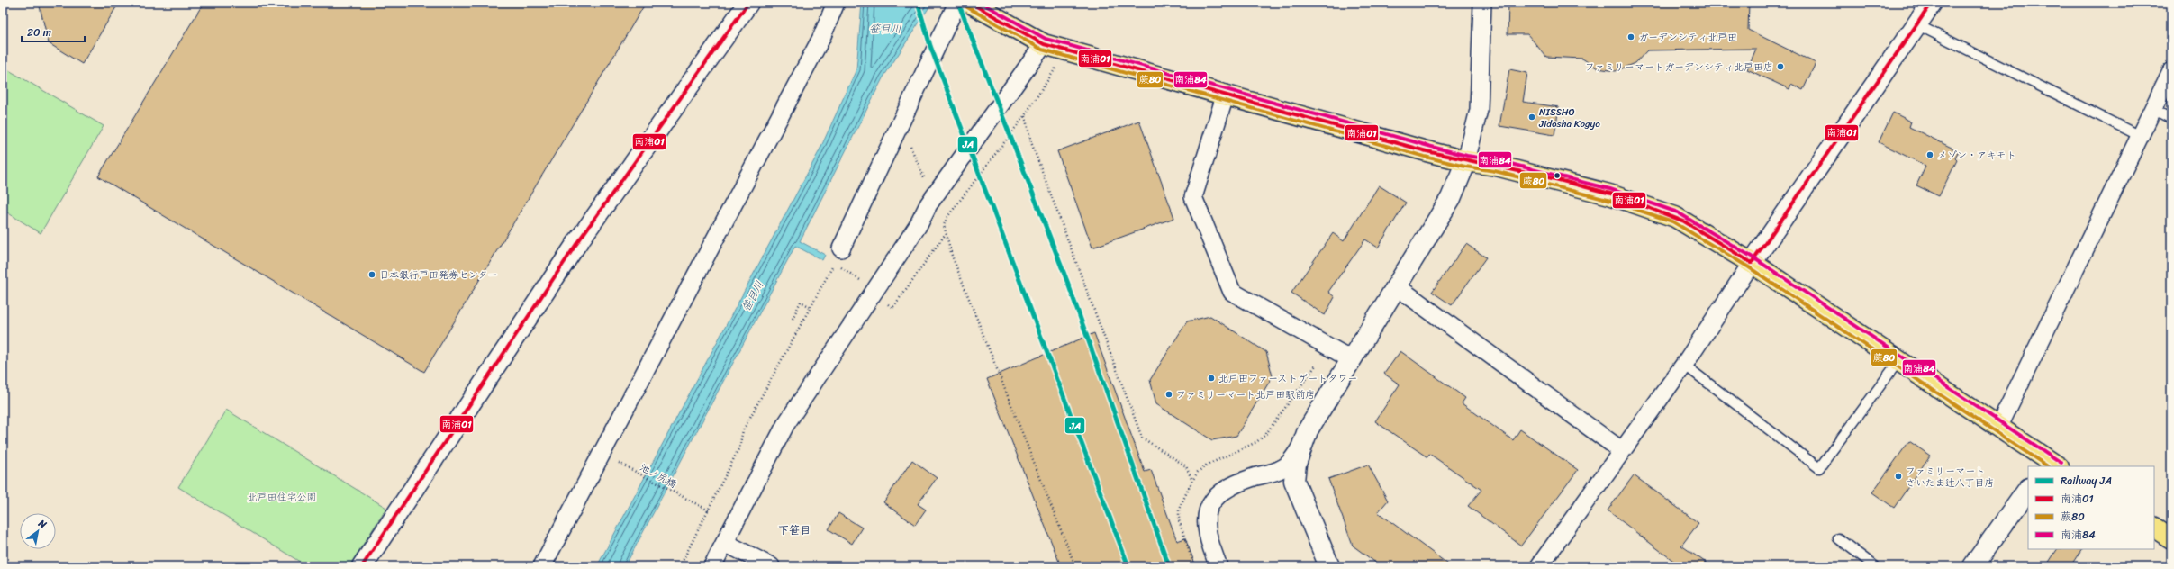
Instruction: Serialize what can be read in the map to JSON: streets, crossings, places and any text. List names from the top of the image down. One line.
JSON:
{"streets":{"path":["池ノ尻橋"]},"districts":["下笹目"],"water":["笹目川"],"parks":["北戸田住宅公園"],"places":["ガーデンシティ北戸田","ファミリーマートガーデンシティ北戸田店","NISSHO Jidosha Kogyo","メゾン・アキモト","日本銀行戸田発券センター","北戸田ファーストゲートタワー","ファミリーマート北戸田駅前店","ファミリーマート さいたま辻八丁目店"],"lines":["rail line JA","transit line 南浦01","transit line 南浦84","transit line 蕨80"],"legend":["Railway JA","南浦01","蕨80","南浦84"],"scale_bar":"20 m","north":"top right"}
